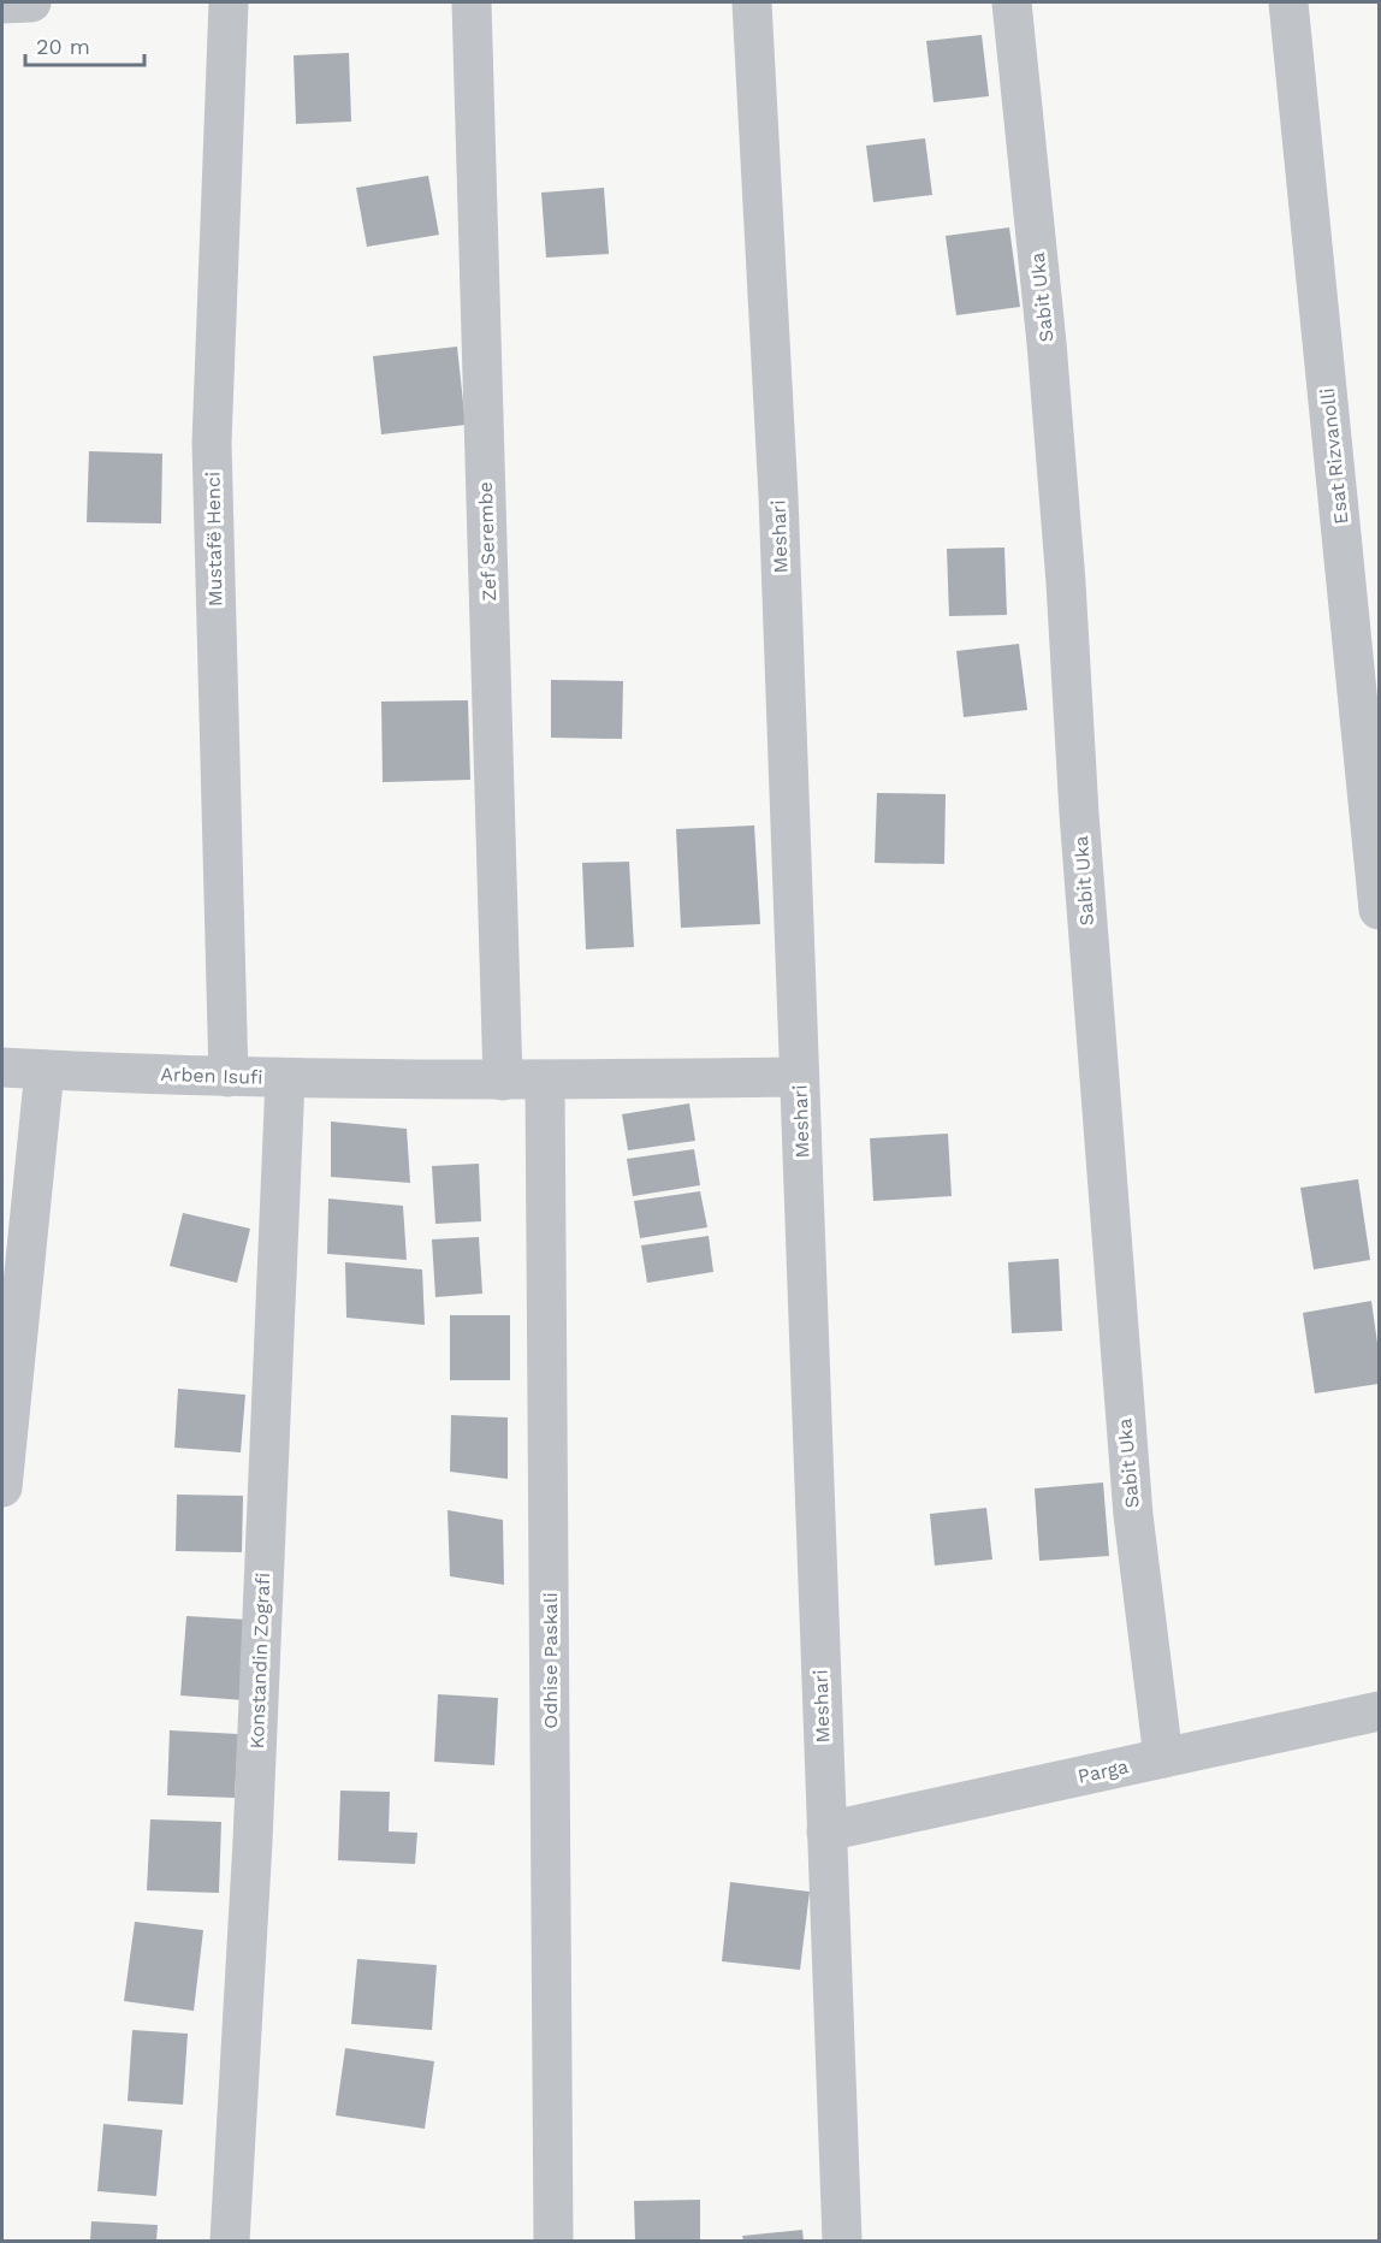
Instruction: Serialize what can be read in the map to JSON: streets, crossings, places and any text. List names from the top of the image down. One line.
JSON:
{"streets":{"street":["Sabit Uka","Esat Rizvanolli","Meshari","Mustafë Henci","Zef Serembe","Arben Isufi","Konstandin Zografi","Odhise Paskali","Parga"]},"crossings":[["Sabit Uka","Parga"],["Meshari","Arben Isufi"],["Meshari","Parga"],["Mustafë Henci","Arben Isufi"],["Zef Serembe","Arben Isufi"],["Arben Isufi","Konstandin Zografi"],["Arben Isufi","Odhise Paskali"]],"scale_bar":"20 m"}
